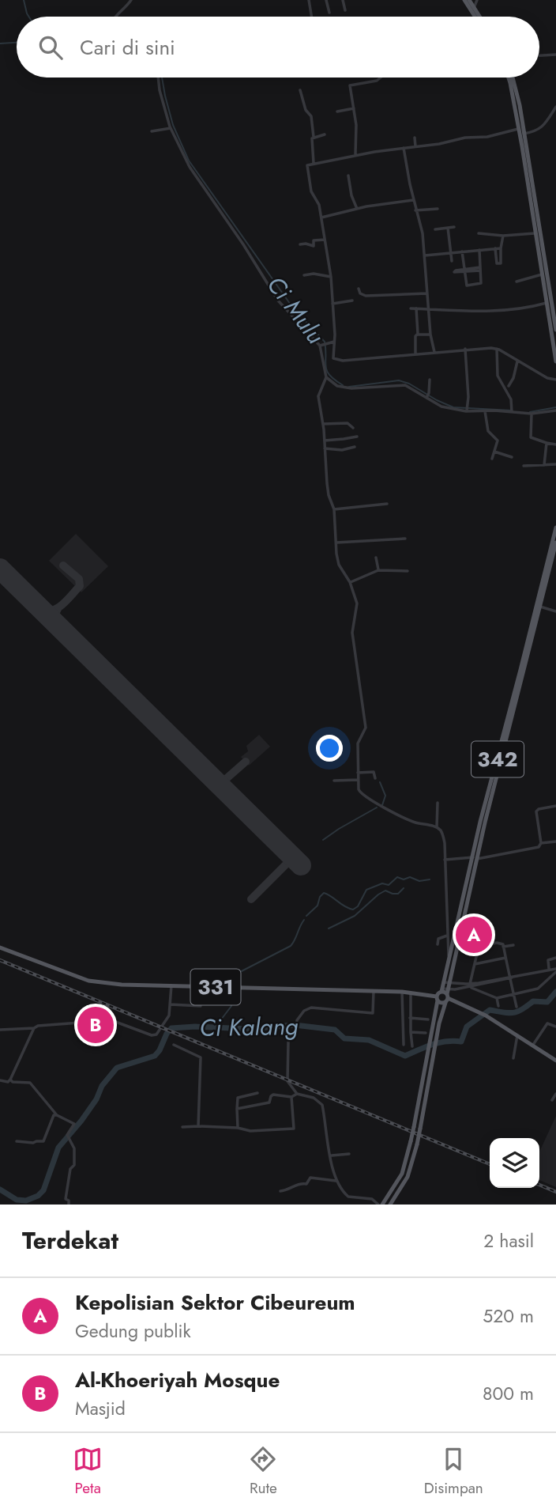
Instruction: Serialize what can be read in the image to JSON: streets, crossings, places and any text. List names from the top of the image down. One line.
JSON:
{"streets":{"main road":["342","331"]},"water":["Ci Mulu","Ci Kalang"],"page":{"search":"Cari di sini","pins":["A","B"],"heading":["Terdekat","2 hasil"],"list":[{"mark":"A","name":"Kepolisian Sektor Cibeureum","note":"Gedung publik","value":"520 m"},{"mark":"B","name":"Al-Khoeriyah Mosque","note":"Masjid","value":"800 m"}],"nav":["Peta","Rute","Disimpan"]}}
